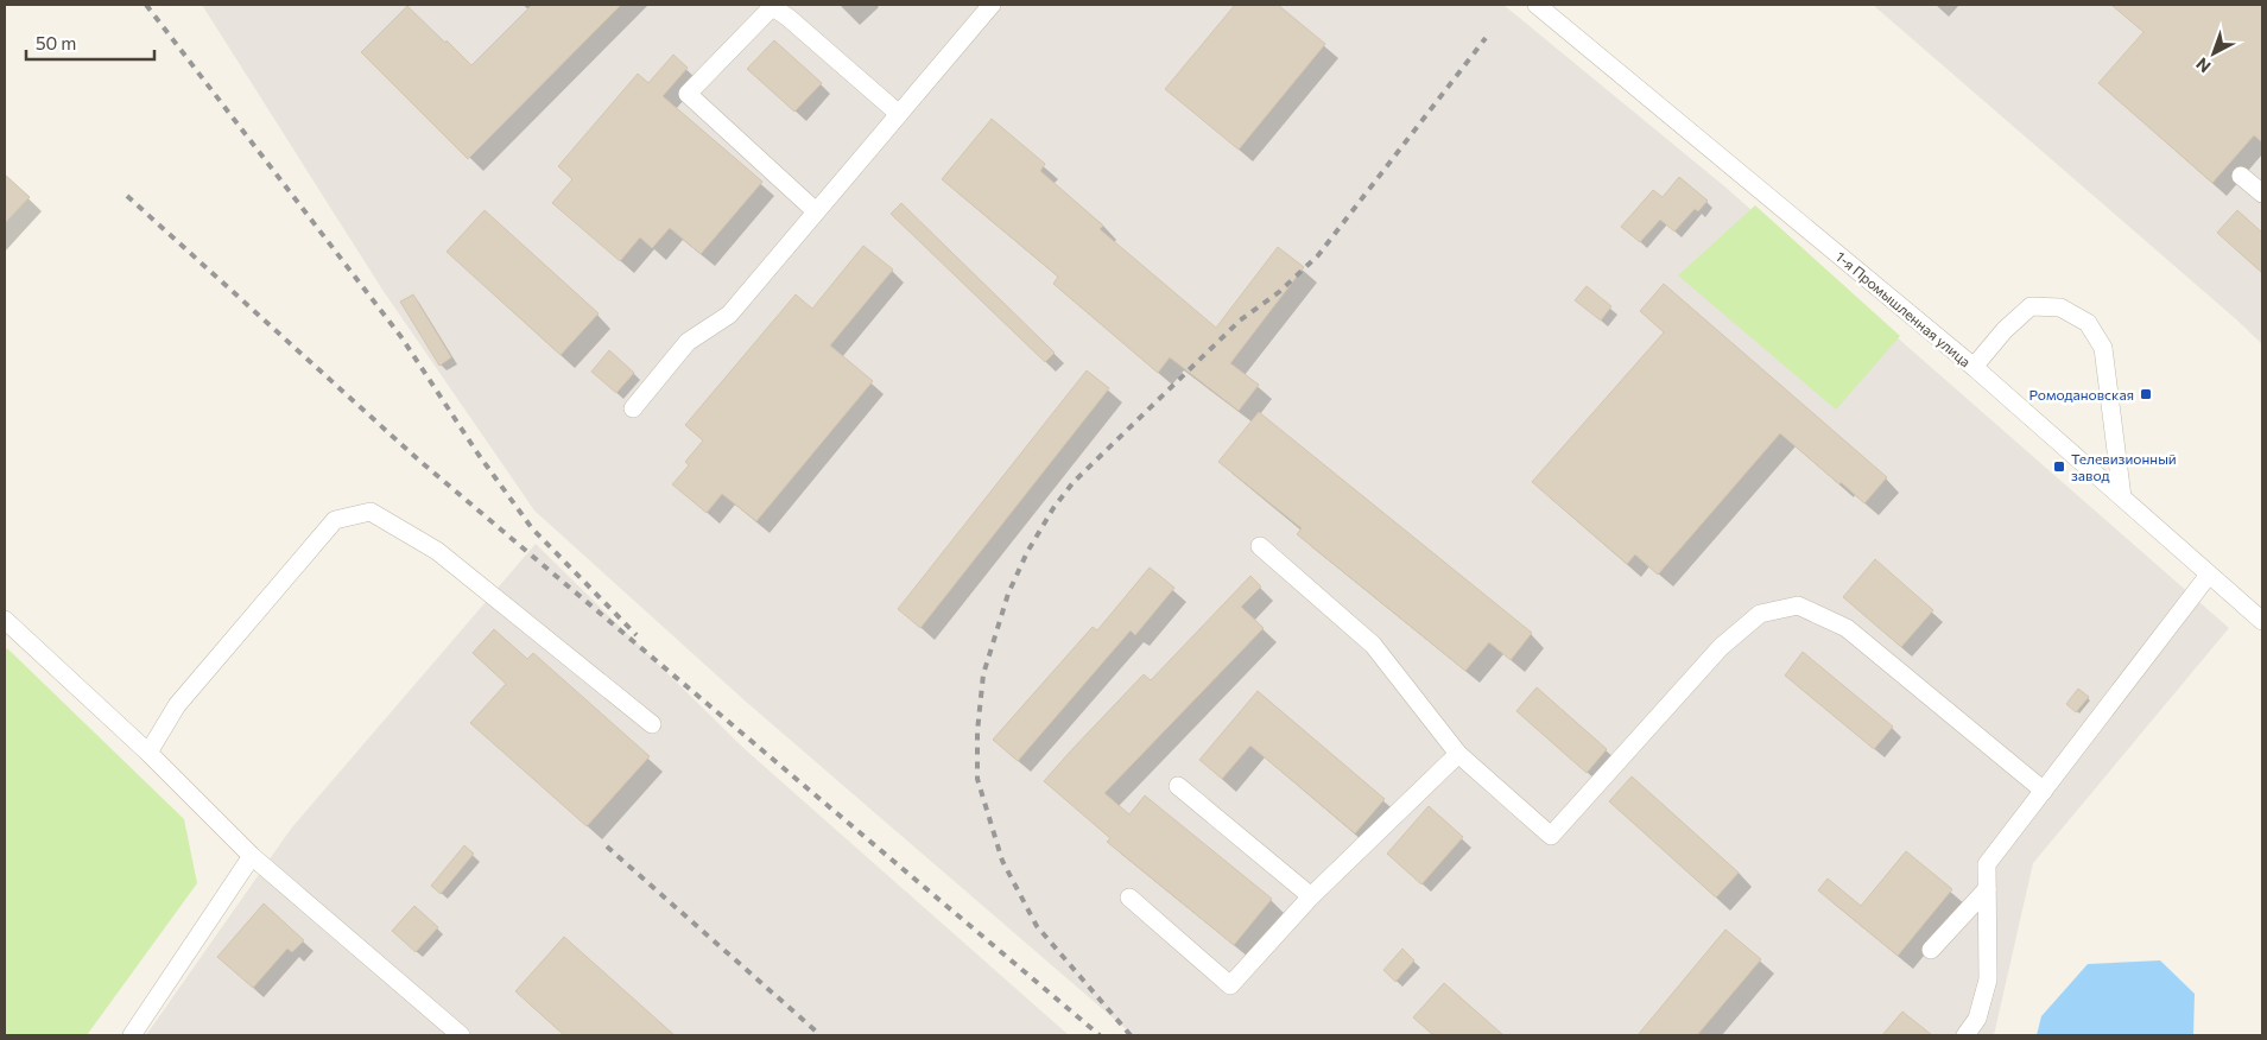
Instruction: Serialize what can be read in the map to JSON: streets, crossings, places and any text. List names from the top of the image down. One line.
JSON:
{"streets":{"street":["1-я Промышленная улица"]},"places":{"transit":["Ромодановская","Телевизионный завод"]},"scale_bar":"50 m","north":"bottom left"}
